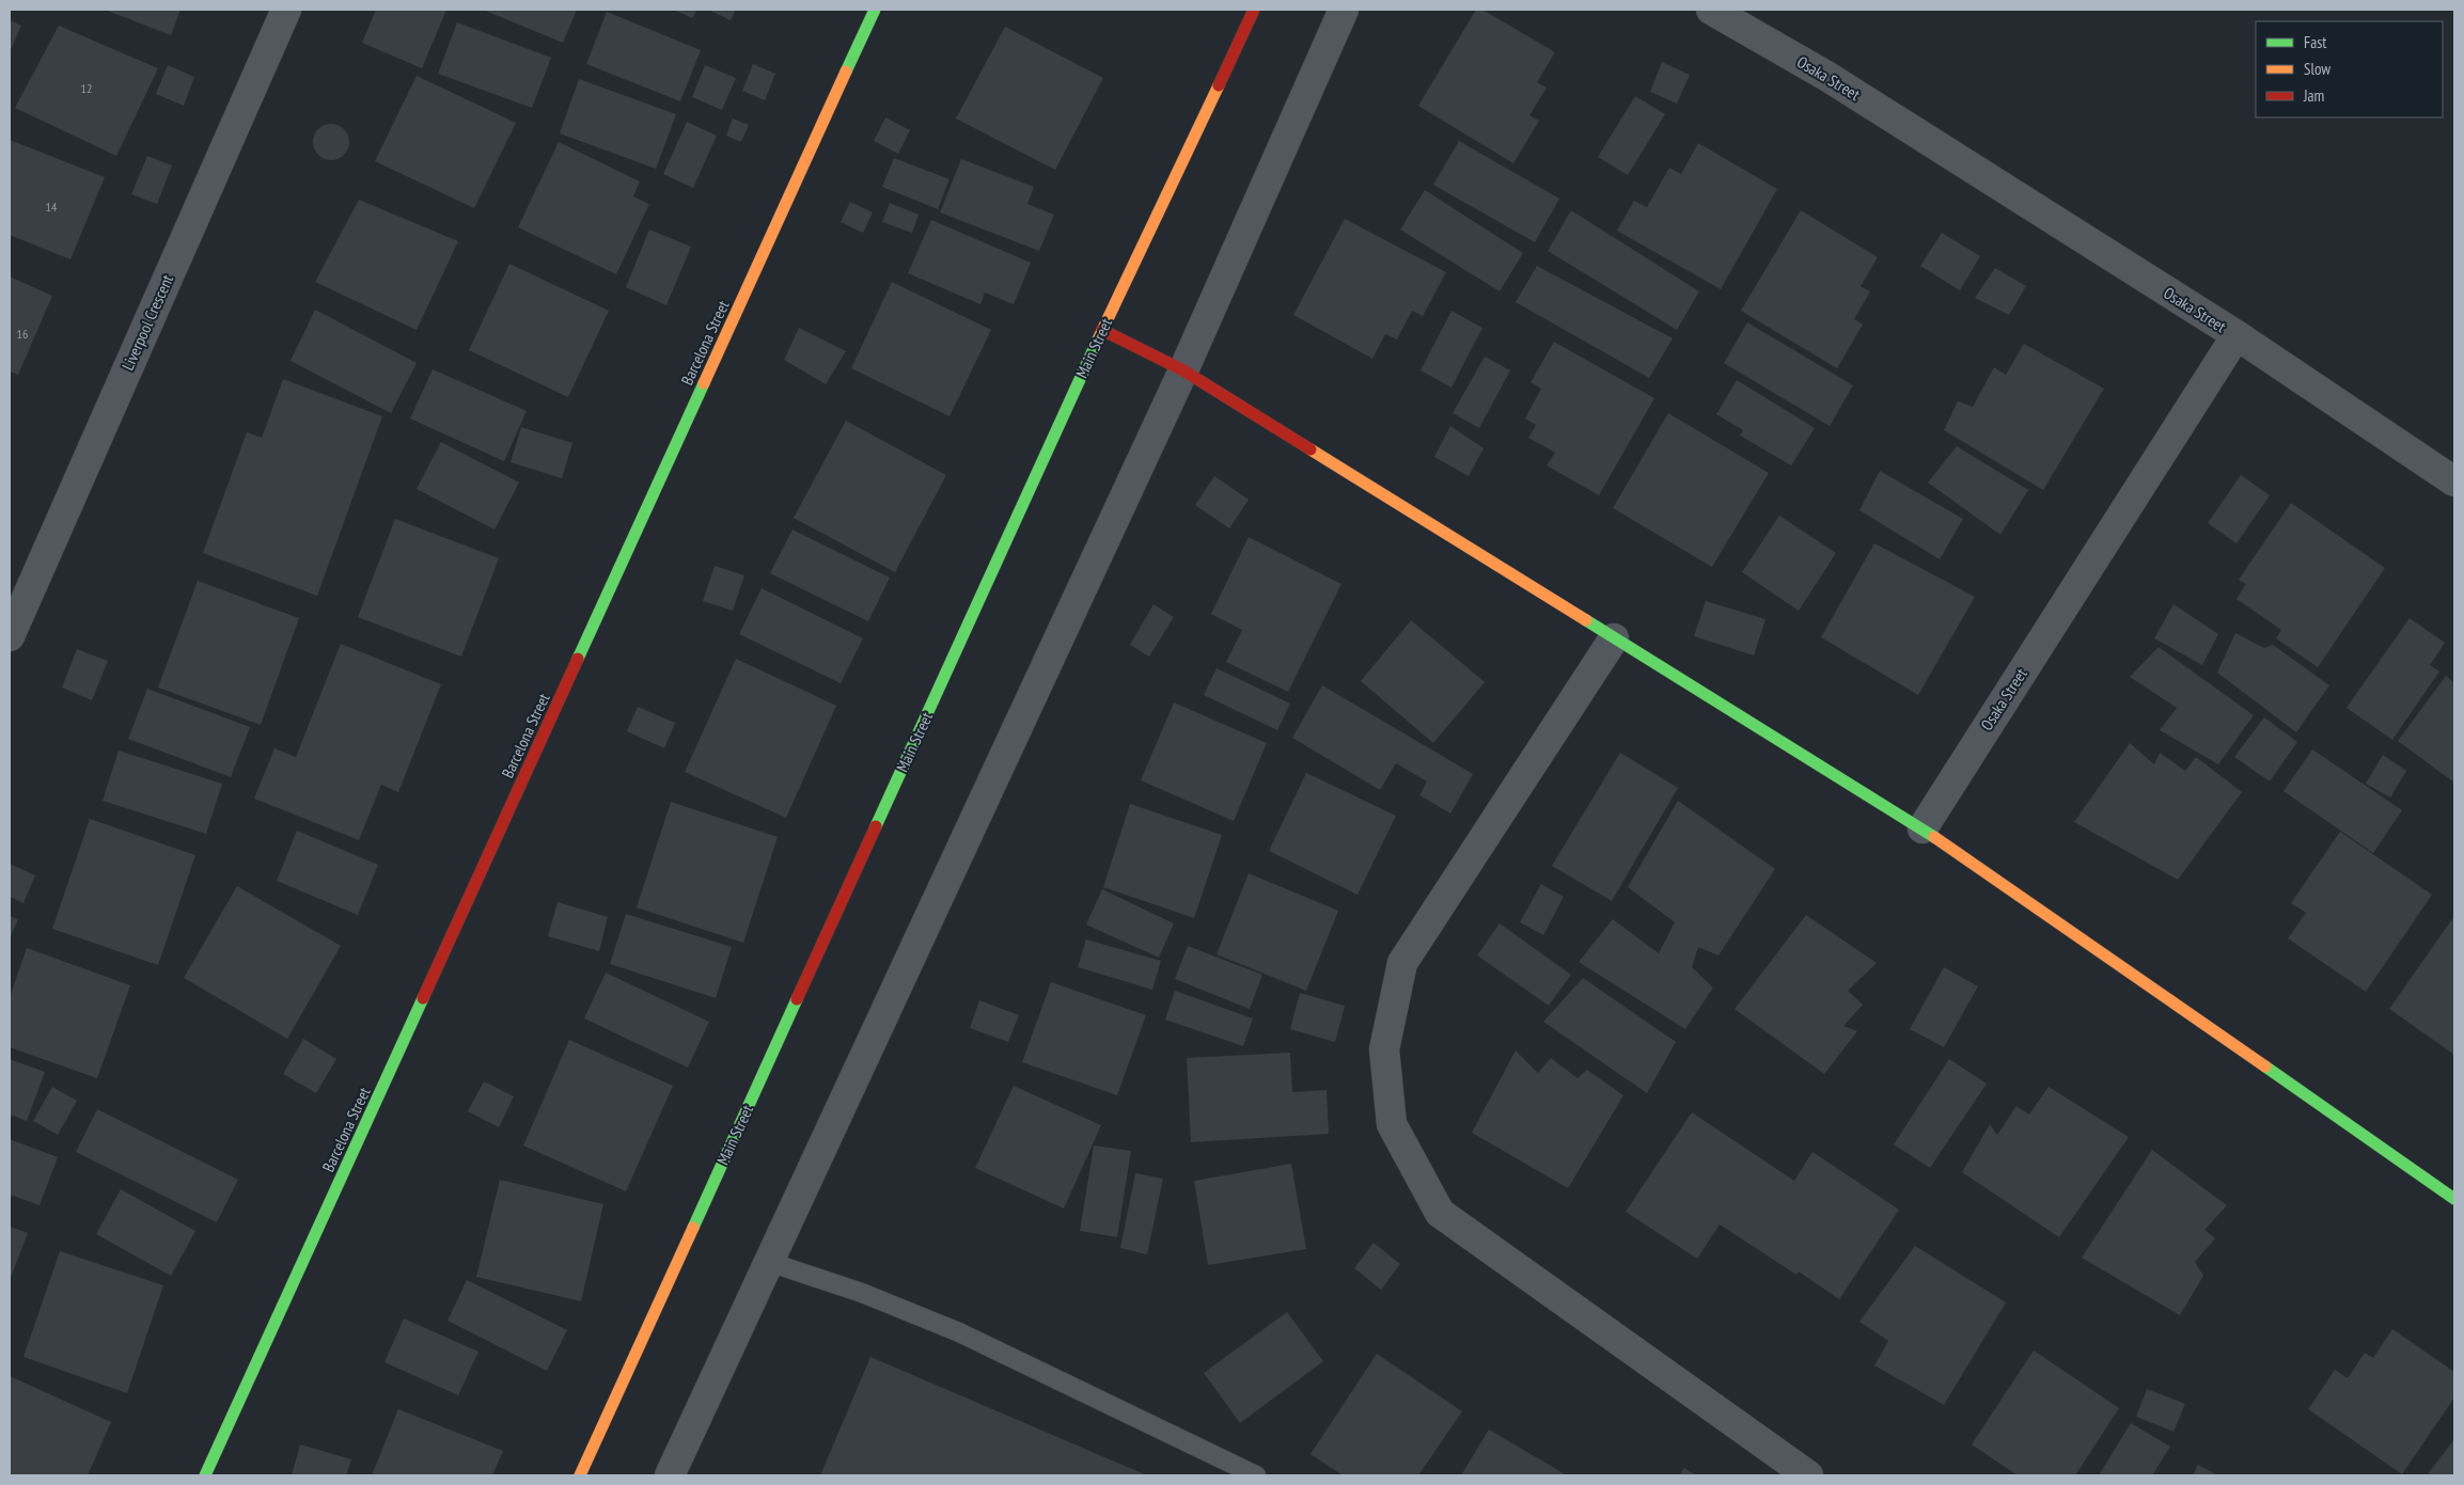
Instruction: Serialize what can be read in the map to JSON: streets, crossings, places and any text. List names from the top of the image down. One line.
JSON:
{"streets":{"street":["Osaka Street","Liverpool Crescent","Barcelona Street","Main Street"]},"house_numbers":["12","14","16"],"legend":["Fast","Slow","Jam"]}
